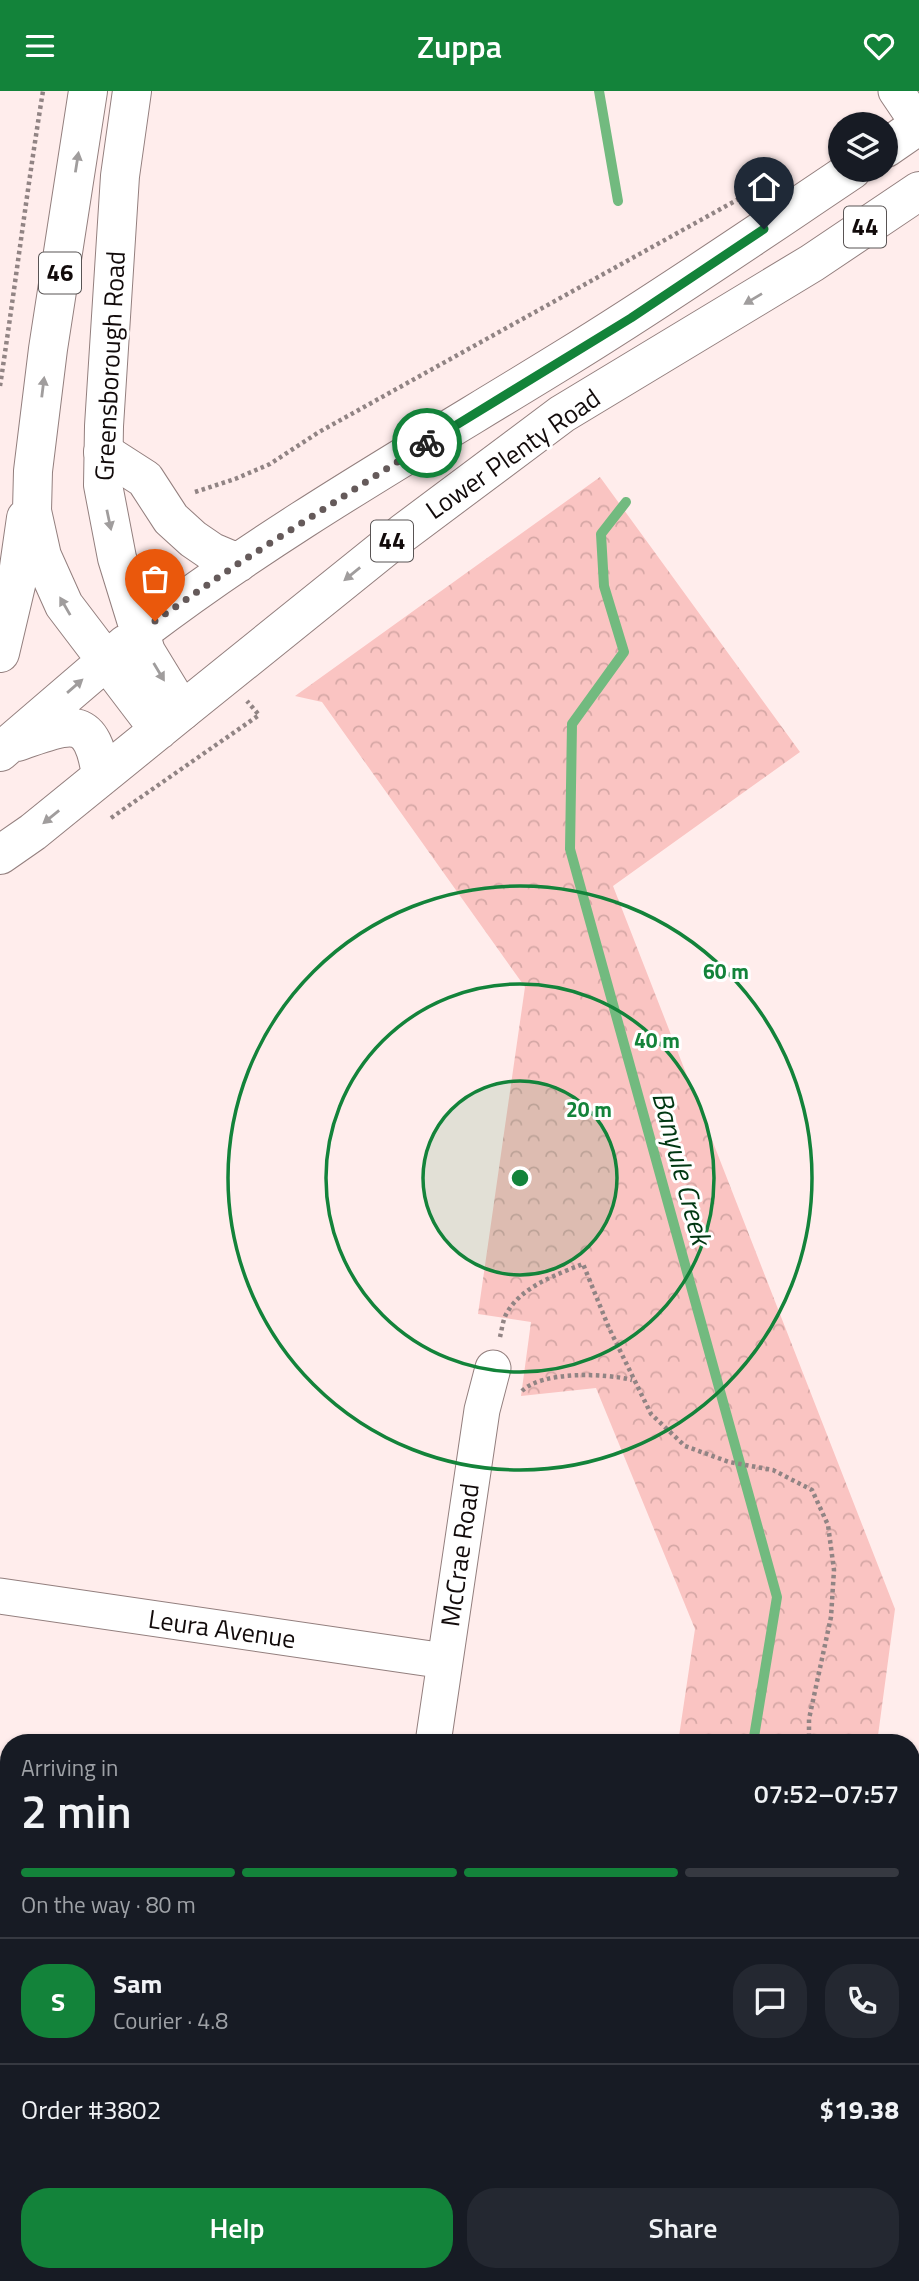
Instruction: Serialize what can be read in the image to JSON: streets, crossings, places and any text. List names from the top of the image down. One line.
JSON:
{"streets":{"main road":["44","46","Greensborough Road","Lower Plenty Road"],"street":["McCrae Road","Leura Avenue"]},"crossings":[["46","Greensborough Road"],["Greensborough Road","Lower Plenty Road"],["McCrae Road","Leura Avenue"]],"water":["Banyule Creek"],"page":{"header":"Zuppa","heading":["2 min","Arriving in","07:52–07:57"],"panel":["Sam","Courier · 4.8","Order #3802","$19.38"],"bar":"On the way · 80 m","round":"S","buttons":["Help","Share"]},"rings":["60 m","40 m","20 m"]}
